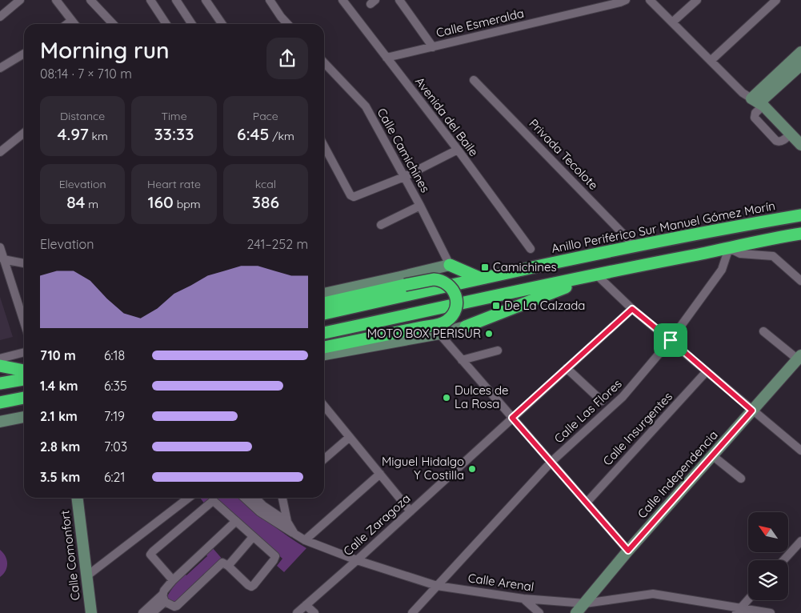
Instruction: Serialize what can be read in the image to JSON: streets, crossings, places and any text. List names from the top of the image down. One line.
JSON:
{"streets":{"highway":["Anillo Periférico Sur Manuel Gómez Morín"],"street":["Calle Esmeralda","Avenida del Baile","Calle Camichines","Privada Tecolote","Calle Las Flores","Calle Insurgentes","Calle Independencia","Calle Zaragoza","Calle Comonfort","Calle Arenal"]},"crossings":[["Calle Esmeralda","Avenida del Baile"],["Privada Tecolote","Anillo Periférico Sur Manuel Gómez Morín"],["Calle Las Flores","Calle Arenal"],["Calle Independencia","Calle Arenal"],["Calle Zaragoza","Calle Arenal"]],"places":{"transit":["Camichines","De La Calzada"],"other":["MOTO BOX PERISUR","Dulces de La Rosa","Miguel Hidalgo Y Costilla"]},"north":"top left","page":{"heading":["Morning run","08:14 · 7 × 710 m"],"stats":[["Distance","4.97 km"],["Time","33:33"],["Pace","6:45 /km"],["Elevation","84 m"],["Heart rate","160 bpm"],["kcal","386"]],"chart":["Elevation","241–252 m"],"list":[{"name":"710 m","note":"6:18"},{"name":"1.4 km","note":"6:35"},{"name":"2.1 km","note":"7:19"},{"name":"2.8 km","note":"7:03"},{"name":"3.5 km","note":"6:21"}]}}
